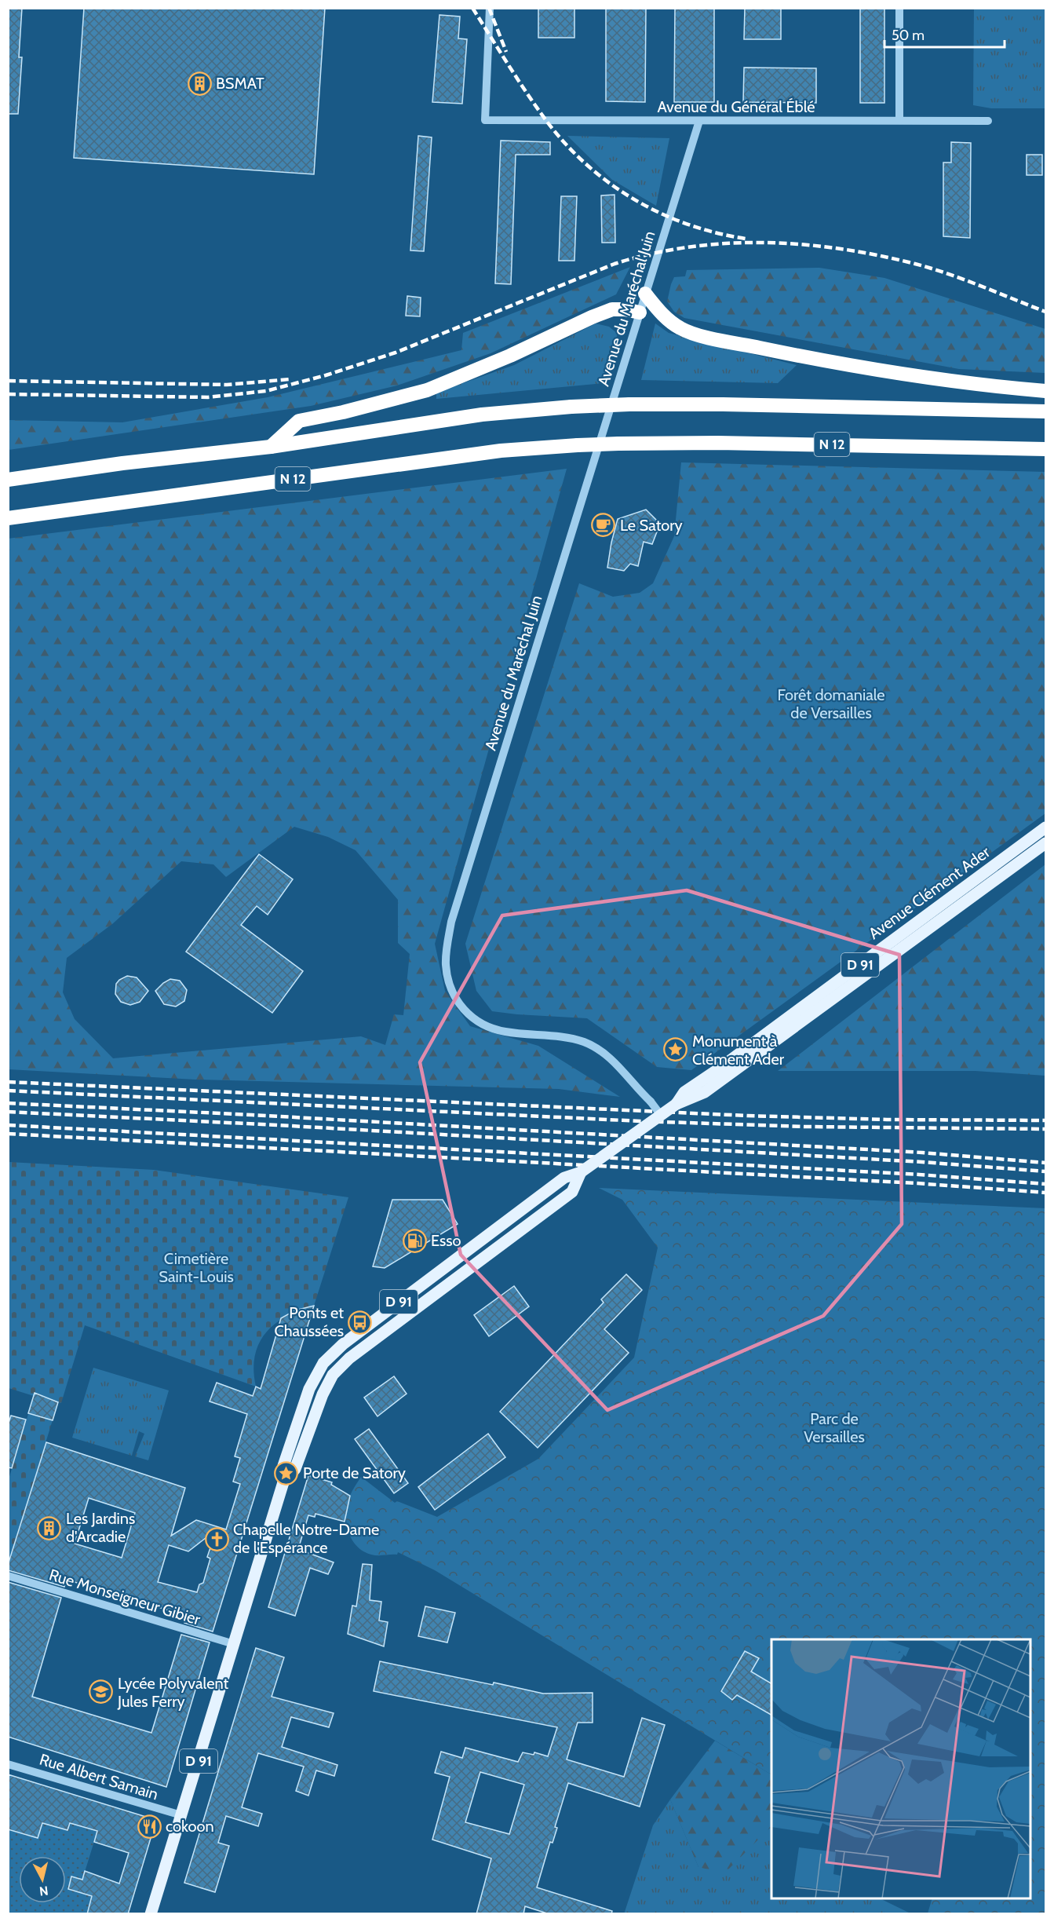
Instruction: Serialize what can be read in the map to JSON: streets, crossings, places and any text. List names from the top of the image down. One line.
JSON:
{"streets":{"highway":["N 12"],"main road":["Avenue Clément Ader","D 91"],"street":["Avenue du Général Éblé","Avenue du Maréchal Juin","Rue Monseigneur Gibier","Rue Albert Samain"]},"crossings":[["Avenue du Général Éblé","Avenue du Maréchal Juin"],["Avenue du Maréchal Juin","D 91"],["Avenue Clément Ader","D 91"],["D 91","Rue Monseigneur Gibier"],["D 91","Rue Albert Samain"]],"parks":["Forêt domaniale de Versailles","Cimetière Saint-Louis","Parc de Versailles"],"places":{"building":["BSMAT","Les Jardins d'Arcadie"],"cafe":["Le Satory"],"place":["Monument à Clément Ader","Porte de Satory"],"fuel station":["Esso"],"bus stop":["Ponts et Chaussées"],"church":["Chapelle Notre-Dame de l'Espérance"],"school or university":["Lycée Polyvalent Jules Ferry"],"restaurant":["cokoon"]},"scale_bar":"50 m","north":"bottom"}
